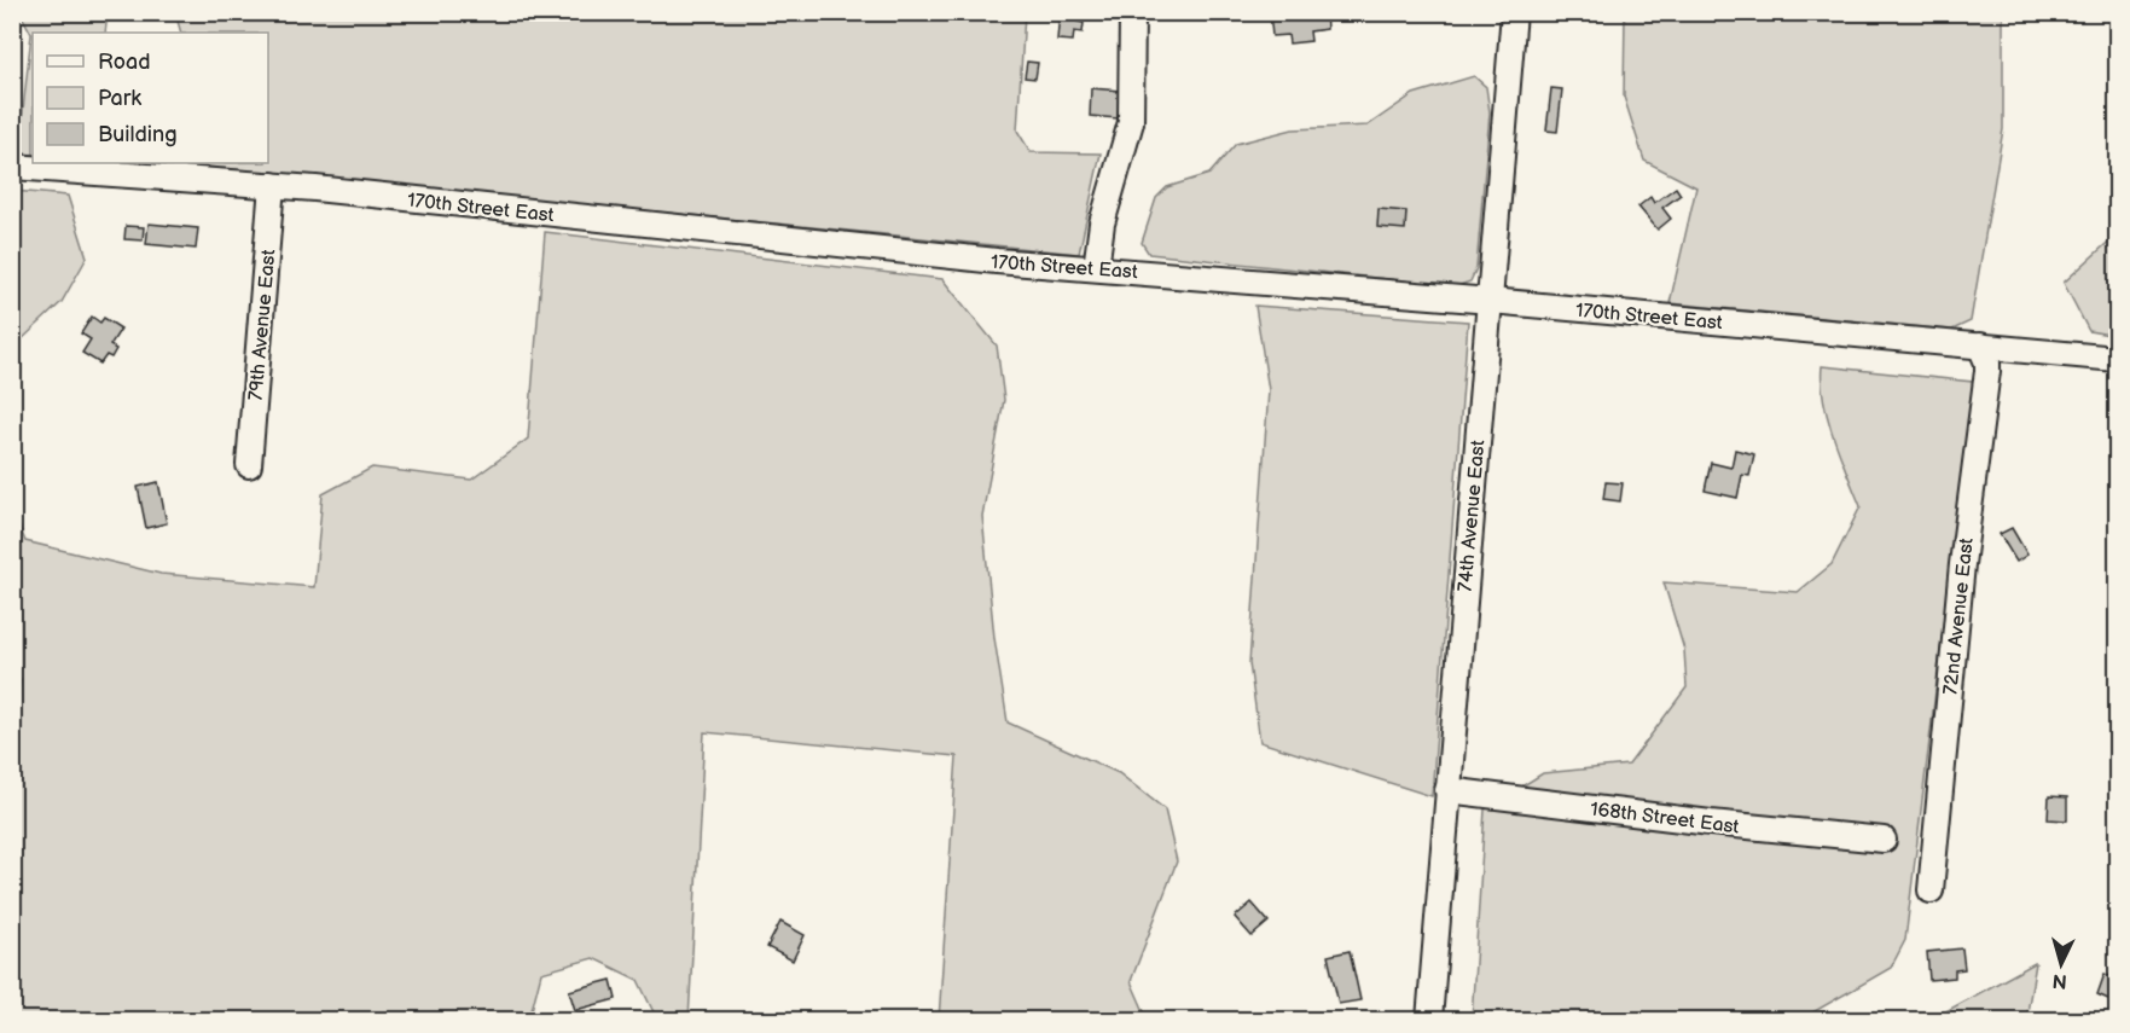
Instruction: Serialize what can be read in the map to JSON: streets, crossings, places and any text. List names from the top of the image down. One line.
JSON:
{"streets":{"street":["170th Street East","79th Avenue East","74th Avenue East","72nd Avenue East","168th Street East"]},"crossings":[["170th Street East","79th Avenue East"],["170th Street East","74th Avenue East"],["170th Street East","72nd Avenue East"],["74th Avenue East","168th Street East"]],"legend":["Road","Park","Building"],"north":"bottom"}
